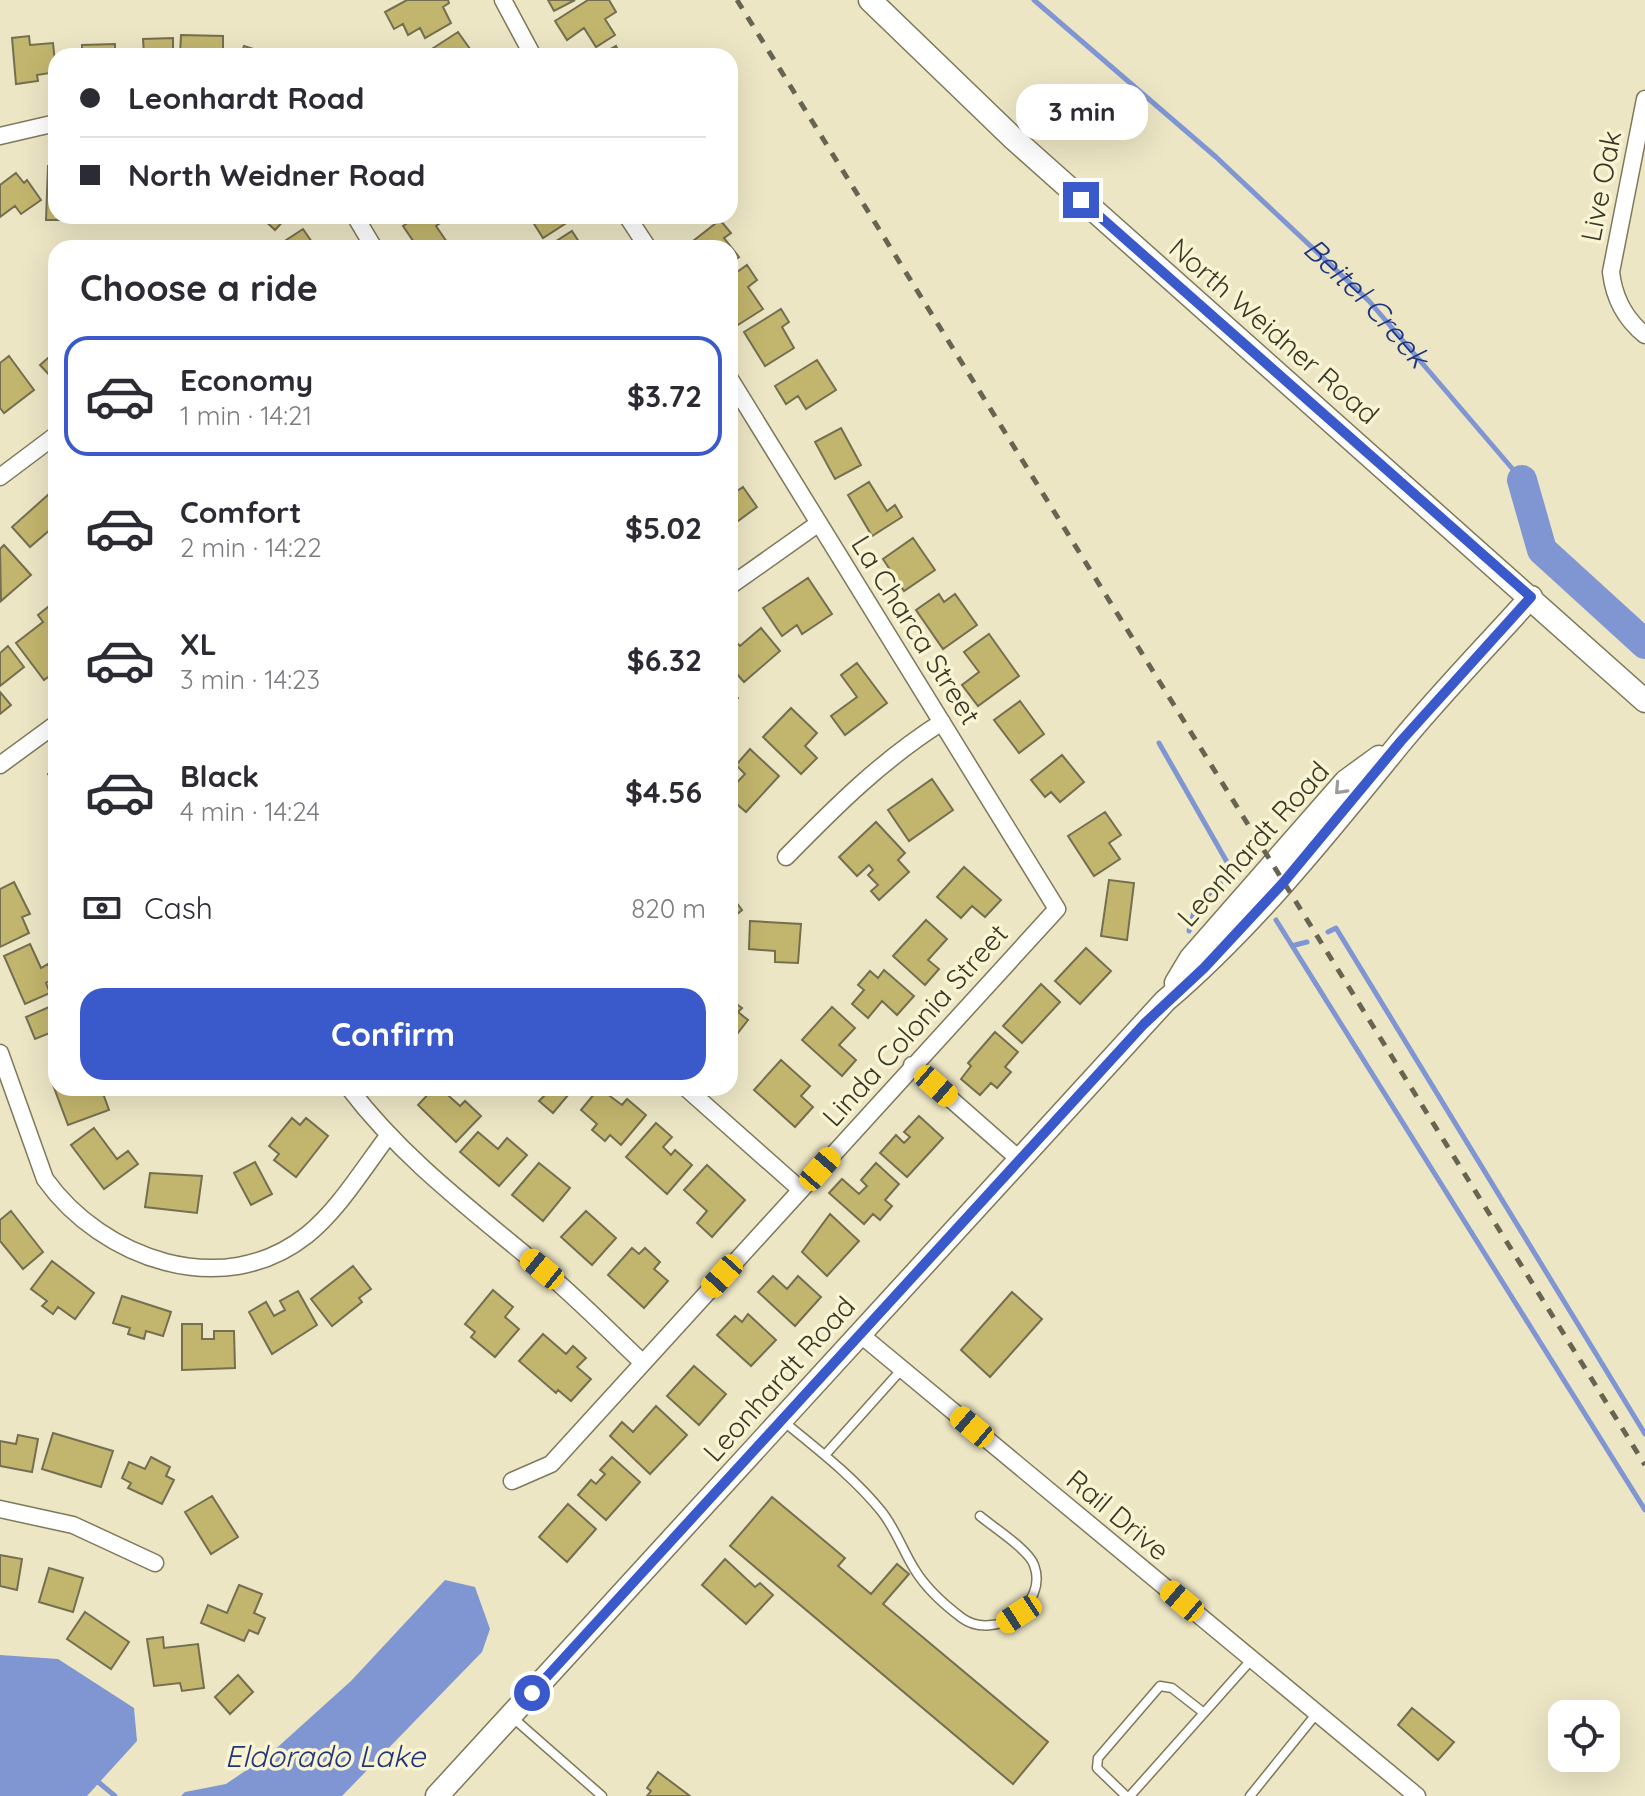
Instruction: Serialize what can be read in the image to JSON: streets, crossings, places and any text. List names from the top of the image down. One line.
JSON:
{"streets":{"street":["Live Oak","North Weidner Road","La Charca Street","Leonhardt Road","Linda Colonia Street","Rail Drive"]},"crossings":[["North Weidner Road","Leonhardt Road"],["La Charca Street","Linda Colonia Street"],["Leonhardt Road","Rail Drive"]],"water":["Beitel Creek","Eldorado Lake"],"page":{"banner":["Leonhardt Road","North Weidner Road"],"bubble":"3 min","heading":"Choose a ride","list":[{"name":"Economy","note":"1 min · 14:21","value":"$3.72"},{"name":"Comfort","note":"2 min · 14:22","value":"$5.02"},{"name":"XL","note":"3 min · 14:23","value":"$6.32"},{"name":"Black","note":"4 min · 14:24","value":"$4.56"}],"pay":["Cash","820 m"],"buttons":"Confirm"}}
